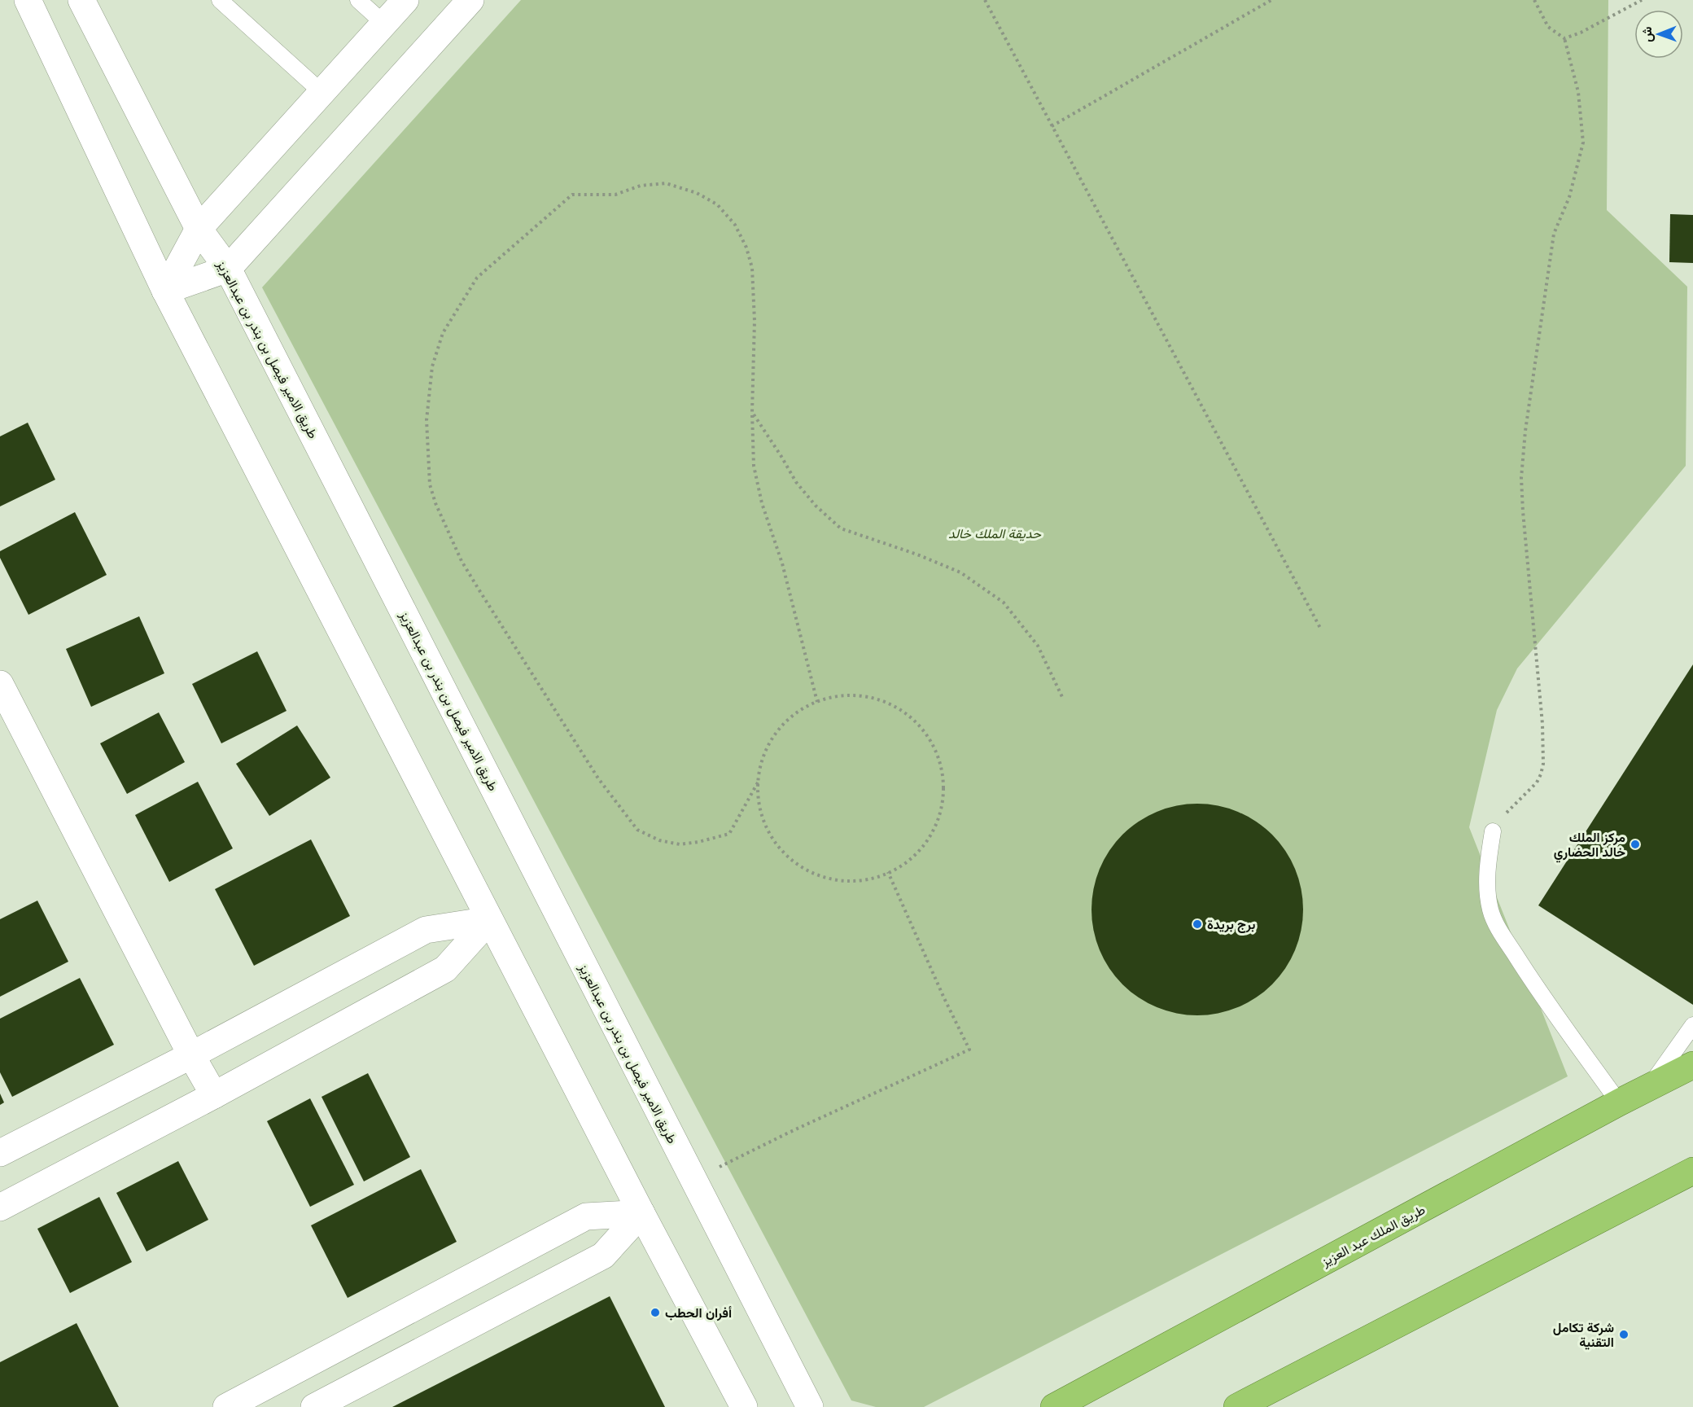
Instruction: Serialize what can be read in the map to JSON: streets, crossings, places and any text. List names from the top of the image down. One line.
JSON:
{"streets":{"highway":["طريق الملك عبد العزيز"],"street":["طريق الامير فيصل بن بندر بن عبدالعزيز"]},"parks":["حديقة الملك خالد"],"places":["مركز الملك خالد الحضاري","برج بريدة","أفران الحطب","شركة تكامل التقنية"],"north":"left"}
